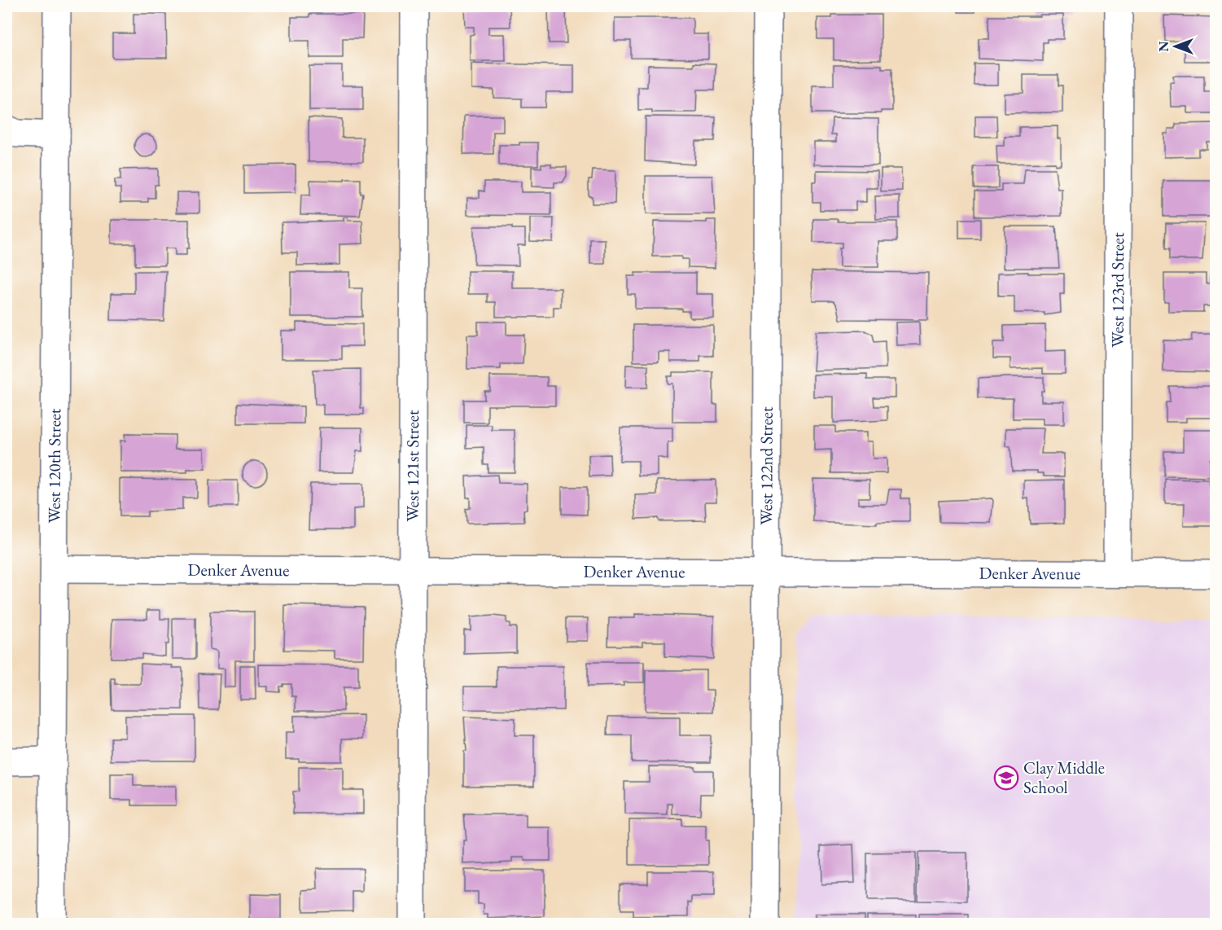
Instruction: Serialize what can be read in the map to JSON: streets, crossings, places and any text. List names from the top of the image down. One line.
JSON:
{"streets":{"street":["West 123rd Street","West 120th Street","West 121st Street","West 122nd Street","Denker Avenue"]},"crossings":[["West 123rd Street","Denker Avenue"],["West 120th Street","Denker Avenue"],["West 121st Street","Denker Avenue"],["West 122nd Street","Denker Avenue"]],"places":{"school or university":["Clay Middle School"]},"north":"left"}
